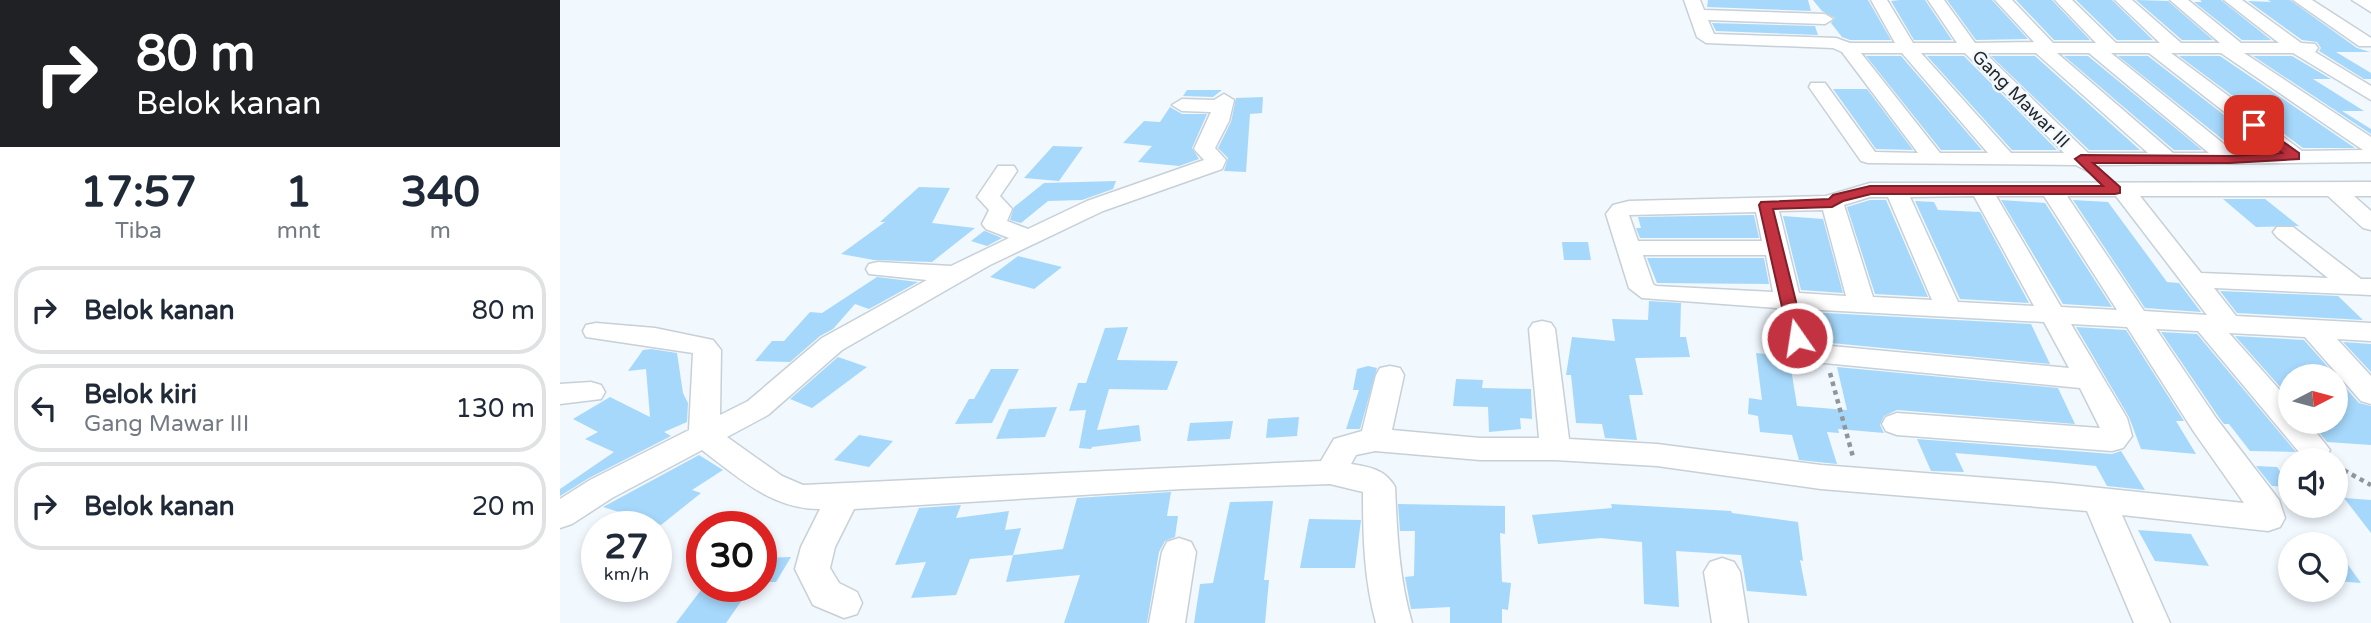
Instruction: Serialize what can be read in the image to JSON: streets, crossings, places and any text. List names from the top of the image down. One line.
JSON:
{"streets":{"street":["Gang Mawar III"]},"north":"right","page":{"turn":["80 m","Belok kanan"],"eta":["17:57","Tiba","1","mnt","340","m"],"list":[{"name":"Belok kanan","value":"80 m"},{"name":"Belok kiri","note":"Gang Mawar III","value":"130 m"},{"name":"Belok kanan","value":"20 m"}],"speed":"27 km/h","limit":"30"}}
